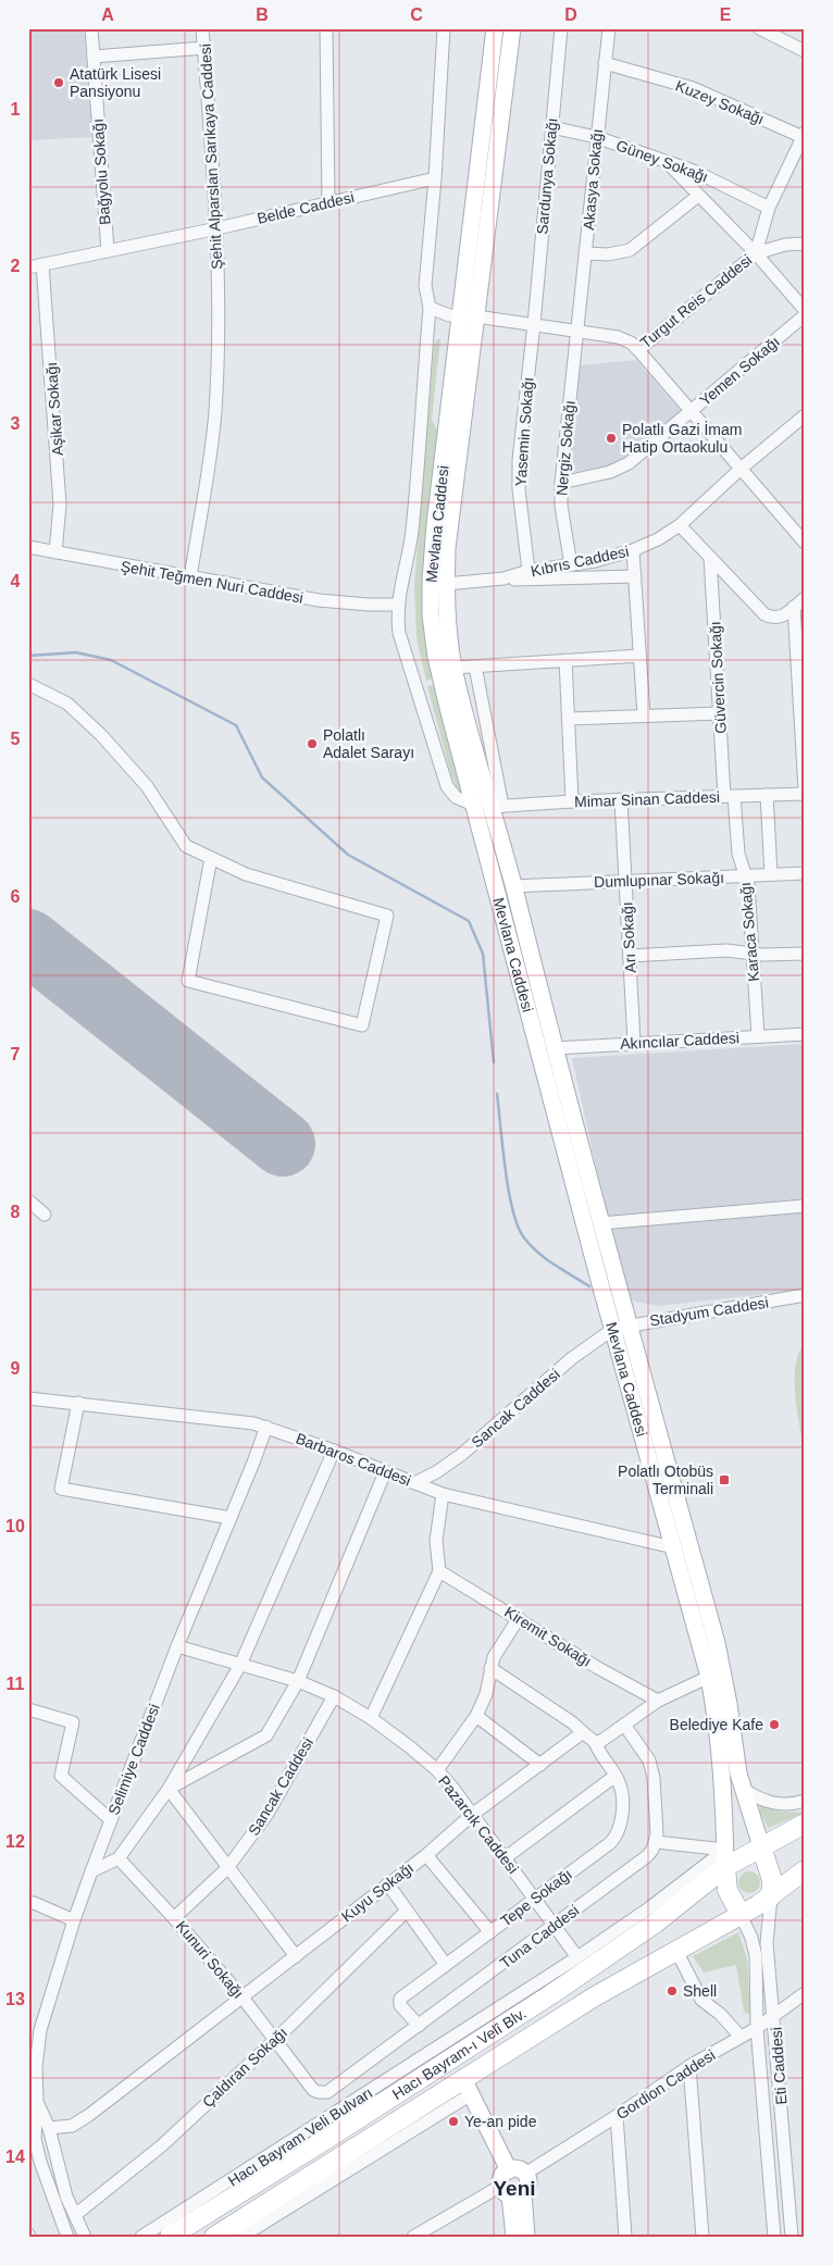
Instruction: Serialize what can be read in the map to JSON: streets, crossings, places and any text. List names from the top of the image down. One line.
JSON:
{"streets":{"highway":["Hacı Bayram-ı Velî Blv."],"main road":["Mevlana Caddesi"],"street":["Kuzey Sokağı","Şehit Alparslan Sarıkaya Caddesi","Güney Sokağı","Bağyolu Sokağı","Sardunya Sokağı","Akasya Sokağı","Belde Caddesi","Turgut Reis Caddesi","Yemen Sokağı","Aşikar Sokağı","Yasemin Sokağı","Nergiz Sokağı","Kıbrıs Caddesi","Şehit Teğmen Nuri Caddesi","Güvercin Sokağı","Mimar Sinan Caddesi","Dumlupınar Sokağı","Karaca Sokağı","Arı Sokağı","Akıncılar Caddesi","Stadyum Caddesi","Sancak Caddesi","Barbaros Caddesi","Kiremit Sokağı","Selimiye Caddesi","Pazarcık Caddesi","Kuyu Sokağı","Tepe Sokağı","Tuna Caddesi","Kunuri Sokağı","Eti Caddesi","Çaldıran Sokağı","Gordion Caddesi","Hacı Bayram Veli Bulvarı"]},"crossings":[["Kuzey Sokağı","Akasya Sokağı"],["Şehit Alparslan Sarıkaya Caddesi","Belde Caddesi"],["Şehit Alparslan Sarıkaya Caddesi","Şehit Teğmen Nuri Caddesi"],["Güney Sokağı","Sardunya Sokağı"],["Güney Sokağı","Akasya Sokağı"],["Bağyolu Sokağı","Belde Caddesi"],["Sardunya Sokağı","Turgut Reis Caddesi"],["Sardunya Sokağı","Yasemin Sokağı"],["Akasya Sokağı","Turgut Reis Caddesi"],["Akasya Sokağı","Nergiz Sokağı"],["Belde Caddesi","Aşikar Sokağı"],["Turgut Reis Caddesi","Yasemin Sokağı"],["Turgut Reis Caddesi","Nergiz Sokağı"],["Turgut Reis Caddesi","Mevlana Caddesi"],["Yemen Sokağı","Nergiz Sokağı"],["Aşikar Sokağı","Şehit Teğmen Nuri Caddesi"],["Yasemin Sokağı","Kıbrıs Caddesi"],["Nergiz Sokağı","Kıbrıs Caddesi"],["Mevlana Caddesi","Kıbrıs Caddesi"],["Mevlana Caddesi","Mimar Sinan Caddesi"],["Mevlana Caddesi","Dumlupınar Sokağı"],["Mevlana Caddesi","Akıncılar Caddesi"],["Mevlana Caddesi","Stadyum Caddesi"],["Mevlana Caddesi","Sancak Caddesi"],["Mevlana Caddesi","Barbaros Caddesi"],["Mevlana Caddesi","Hacı Bayram-ı Velî Blv."],["Güvercin Sokağı","Mimar Sinan Caddesi"],["Güvercin Sokağı","Karaca Sokağı"],["Mimar Sinan Caddesi","Karaca Sokağı"],["Mimar Sinan Caddesi","Arı Sokağı"],["Dumlupınar Sokağı","Karaca Sokağı"],["Dumlupınar Sokağı","Arı Sokağı"],["Karaca Sokağı","Akıncılar Caddesi"],["Arı Sokağı","Akıncılar Caddesi"],["Stadyum Caddesi","Sancak Caddesi"],["Sancak Caddesi","Barbaros Caddesi"],["Sancak Caddesi","Pazarcık Caddesi"],["Sancak Caddesi","Kunuri Sokağı"],["Barbaros Caddesi","Selimiye Caddesi"],["Selimiye Caddesi","Pazarcık Caddesi"],["Selimiye Caddesi","Kuyu Sokağı"],["Selimiye Caddesi","Çaldıran Sokağı"],["Pazarcık Caddesi","Kuyu Sokağı"],["Pazarcık Caddesi","Tepe Sokağı"],["Pazarcık Caddesi","Tuna Caddesi"],["Pazarcık Caddesi","Hacı Bayram Veli Bulvarı"],["Kuyu Sokağı","Kunuri Sokağı"],["Tepe Sokağı","Tuna Caddesi"],["Tuna Caddesi","Kunuri Sokağı"],["Kunuri Sokağı","Çaldıran Sokağı"],["Hacı Bayram-ı Velî Blv.","Eti Caddesi"],["Hacı Bayram-ı Velî Blv.","Hacı Bayram Veli Bulvarı"],["Eti Caddesi","Gordion Caddesi"]],"districts":["Yeni"],"places":{"other":["Atatürk Lisesi Pansiyonu","Polatlı Gazi İmam Hatip Ortaokulu","Polatlı Adalet Sarayı","Belediye Kafe","Shell","Ye-an pide"],"transit":["Polatlı Otobüs Terminali"]},"grid":{"columns":["A","B","C","D","E"],"rows":["1","2","3","4","5","6","7","8","9","10","11","12","13","14"]}}
